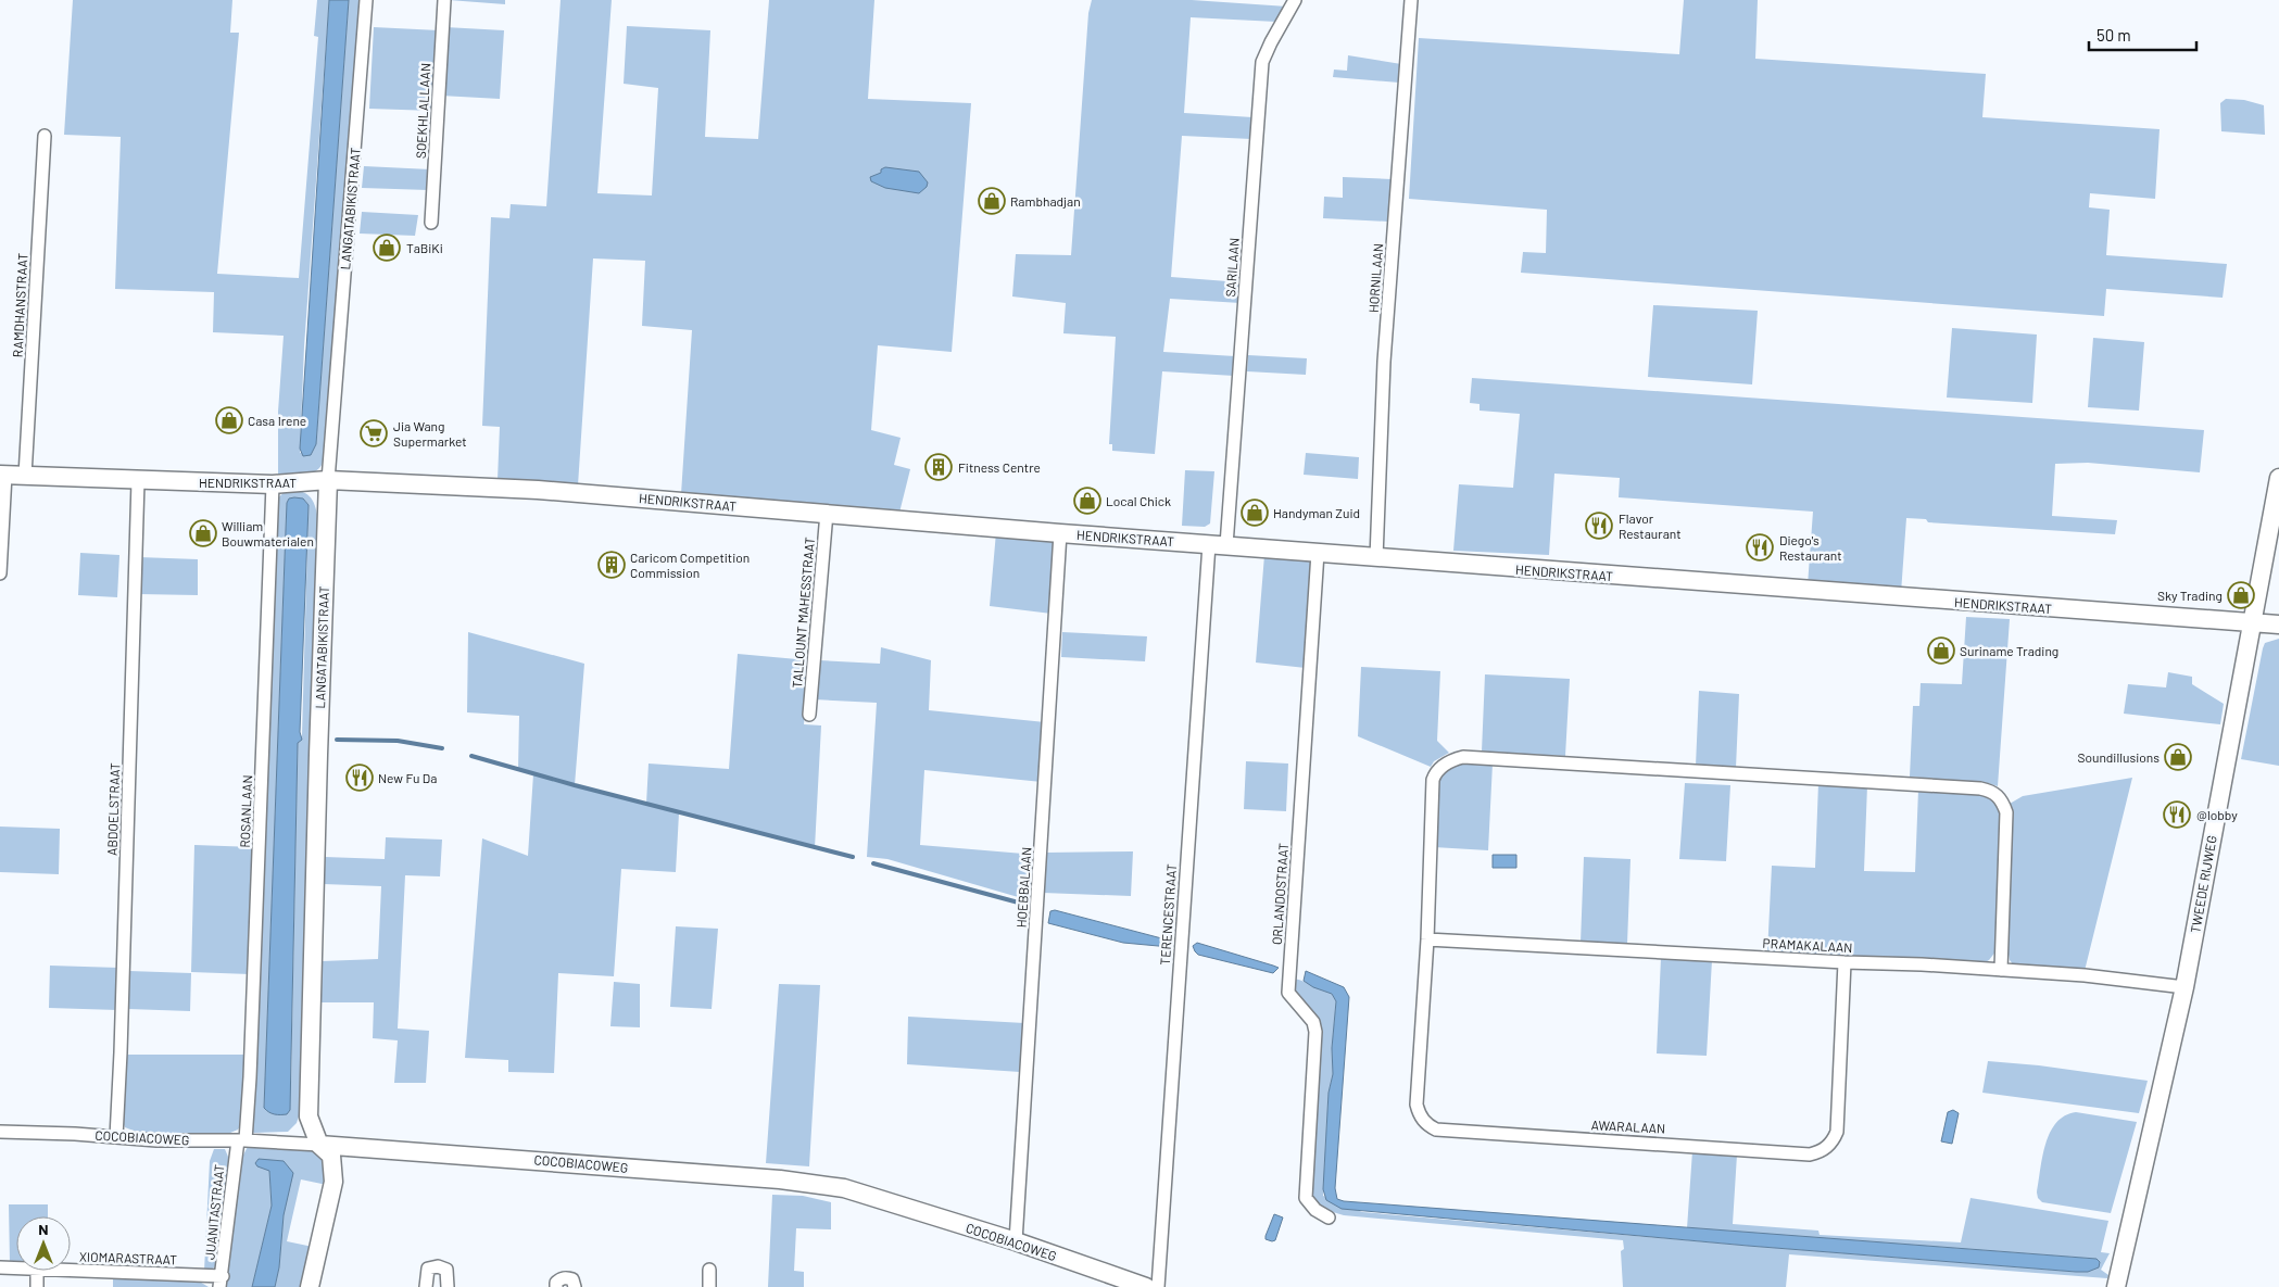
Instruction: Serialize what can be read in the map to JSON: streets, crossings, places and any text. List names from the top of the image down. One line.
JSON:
{"streets":{"street":["SOEKHLALLAAN","LANGATABIKISTRAAT","SARILAAN","HORNILAAN","RAMDHANSTRAAT","HENDRIKSTRAAT","TALLOUNT MAHESSTRAAT","ABDOELSTRAAT","ROSANLAAN","TWEEDE RIJWEG","HOEBBALAAN","ORLANDOSTRAAT","TERENCESTRAAT","PRAMAKALAAN","AWARALAAN","COCOBIACOWEG","JUANITASTRAAT","XIOMARASTRAAT"]},"crossings":[["LANGATABIKISTRAAT","HENDRIKSTRAAT"],["LANGATABIKISTRAAT","COCOBIACOWEG"],["SARILAAN","HENDRIKSTRAAT"],["SARILAAN","TERENCESTRAAT"],["HORNILAAN","HENDRIKSTRAAT"],["RAMDHANSTRAAT","HENDRIKSTRAAT"],["HENDRIKSTRAAT","TALLOUNT MAHESSTRAAT"],["HENDRIKSTRAAT","ABDOELSTRAAT"],["HENDRIKSTRAAT","ROSANLAAN"],["HENDRIKSTRAAT","TWEEDE RIJWEG"],["HENDRIKSTRAAT","HOEBBALAAN"],["HENDRIKSTRAAT","ORLANDOSTRAAT"],["HENDRIKSTRAAT","TERENCESTRAAT"],["ABDOELSTRAAT","COCOBIACOWEG"],["ROSANLAAN","COCOBIACOWEG"],["ROSANLAAN","JUANITASTRAAT"],["TWEEDE RIJWEG","PRAMAKALAAN"],["HOEBBALAAN","COCOBIACOWEG"],["PRAMAKALAAN","AWARALAAN"],["COCOBIACOWEG","JUANITASTRAAT"],["JUANITASTRAAT","XIOMARASTRAAT"]],"places":{"shop":["Rambhadjan","TaBiKi","Casa Irene","Local Chick","Handyman Zuid","William Bouwmaterialen","Sky Trading","Suriname Trading","Soundillusions"],"supermarket":["Jia Wang Supermarket"],"building":["Fitness Centre","Caricom Competition Commission"],"restaurant":["Flavor Restaurant","Diego's Restaurant","New Fu Da","@lobby"]},"scale_bar":"50 m","north":"top"}
